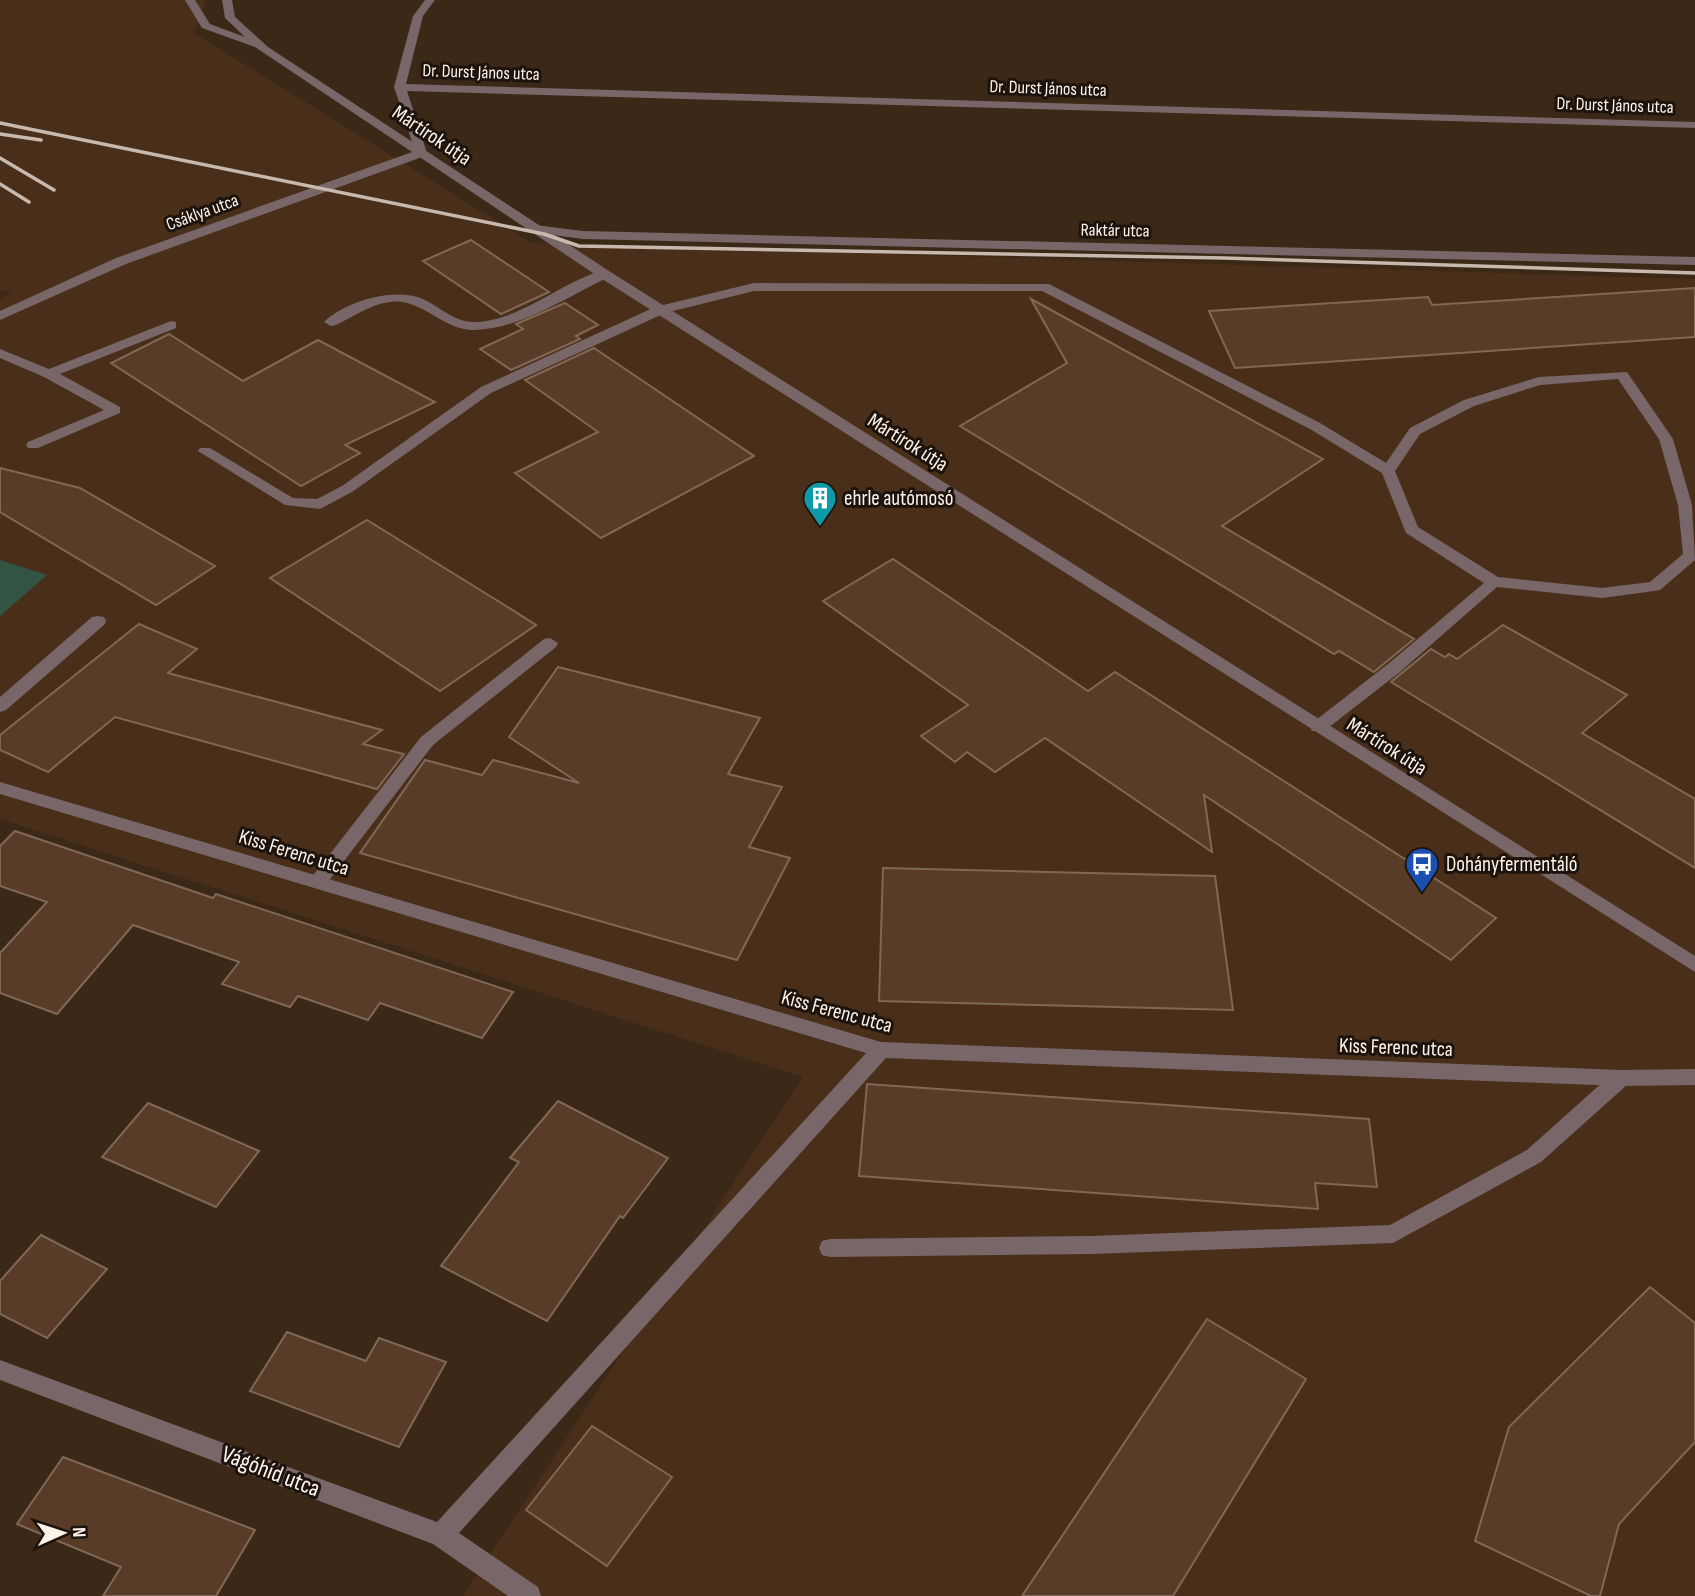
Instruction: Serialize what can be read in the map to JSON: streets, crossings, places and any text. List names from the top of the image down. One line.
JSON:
{"streets":{"street":["Dr. Durst János utca","Mártírok útja","Csáklya utca","Raktár utca","Kiss Ferenc utca","Vágóhíd utca"]},"crossings":[["Mártírok útja","Csáklya utca"],["Mártírok útja","Raktár utca"]],"places":{"building":["ehrle autómosó"],"bus stop":["Dohányfermentáló"]},"north":"right"}
